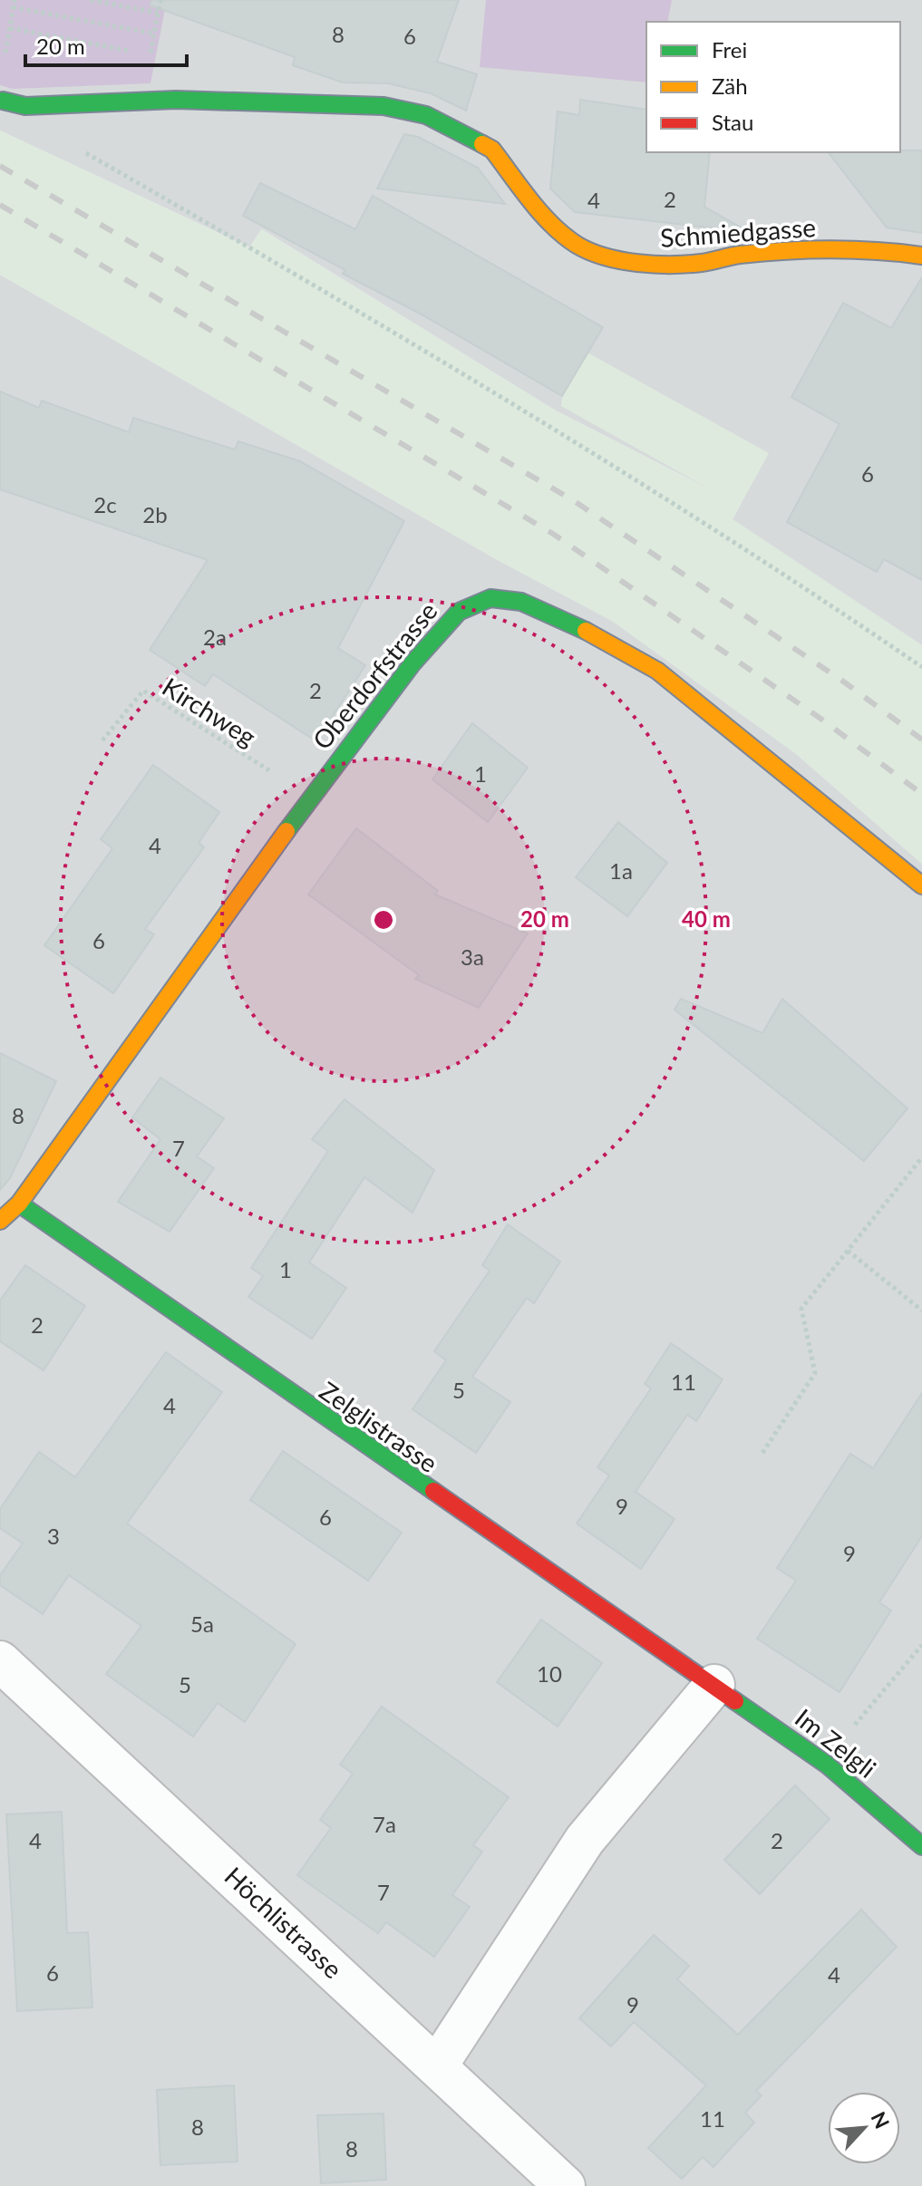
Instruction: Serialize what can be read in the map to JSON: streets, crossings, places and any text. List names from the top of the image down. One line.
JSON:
{"streets":{"street":["Schmiedgasse","Oberdorfstrasse","Zelglistrasse","Im Zelgli","Höchlistrasse"],"path":["Kirchweg"]},"crossings":[["Oberdorfstrasse","Kirchweg"],["Oberdorfstrasse","Zelglistrasse"],["Zelglistrasse","Im Zelgli"]],"house_numbers":["8","6","2","4","6","2c","2b","2a","2","1","4","1a","6","3a","8","7","1","2","11","5","4","9","6","3","9","5a","10","5","7a","4","2","7","6","4","9","11","8","8"],"legend":["Frei","Zäh","Stau"],"scale_bar":"20 m","north":"top right","rings":["20 m","40 m"]}
